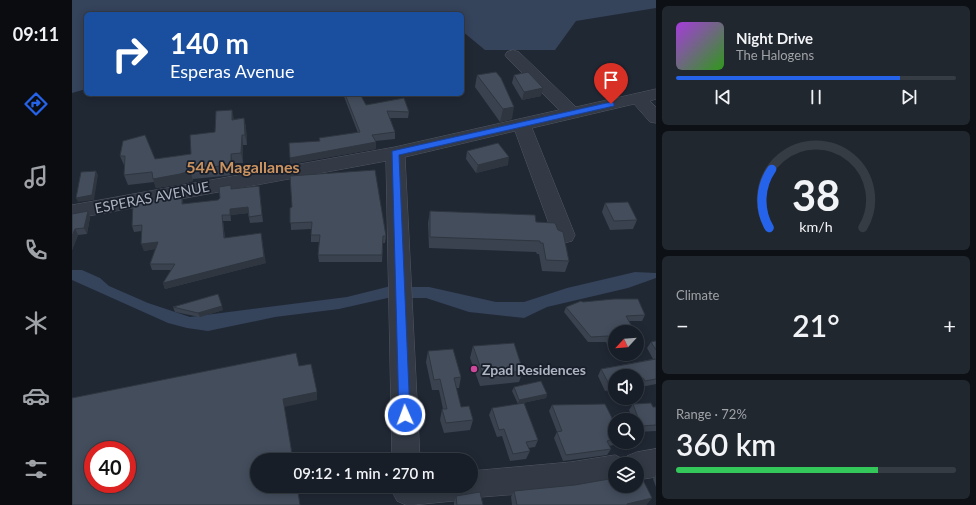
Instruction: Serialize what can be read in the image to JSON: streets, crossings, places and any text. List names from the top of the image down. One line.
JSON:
{"streets":{"street":["ESPERAS AVENUE"]},"districts":["54A Magallanes"],"places":["Zpad Residences"],"north":"bottom left","page":{"tabs":"09:11","turn":["140 m","Esperas Avenue"],"song":["Night Drive","The Halogens"],"tile":["Climate",["Range · 72%","360 km"]],"heat":["−","21°","+"],"limit":"40","trip":"09:12 · 1 min · 270 m","gauge":["38","km/h"]}}
